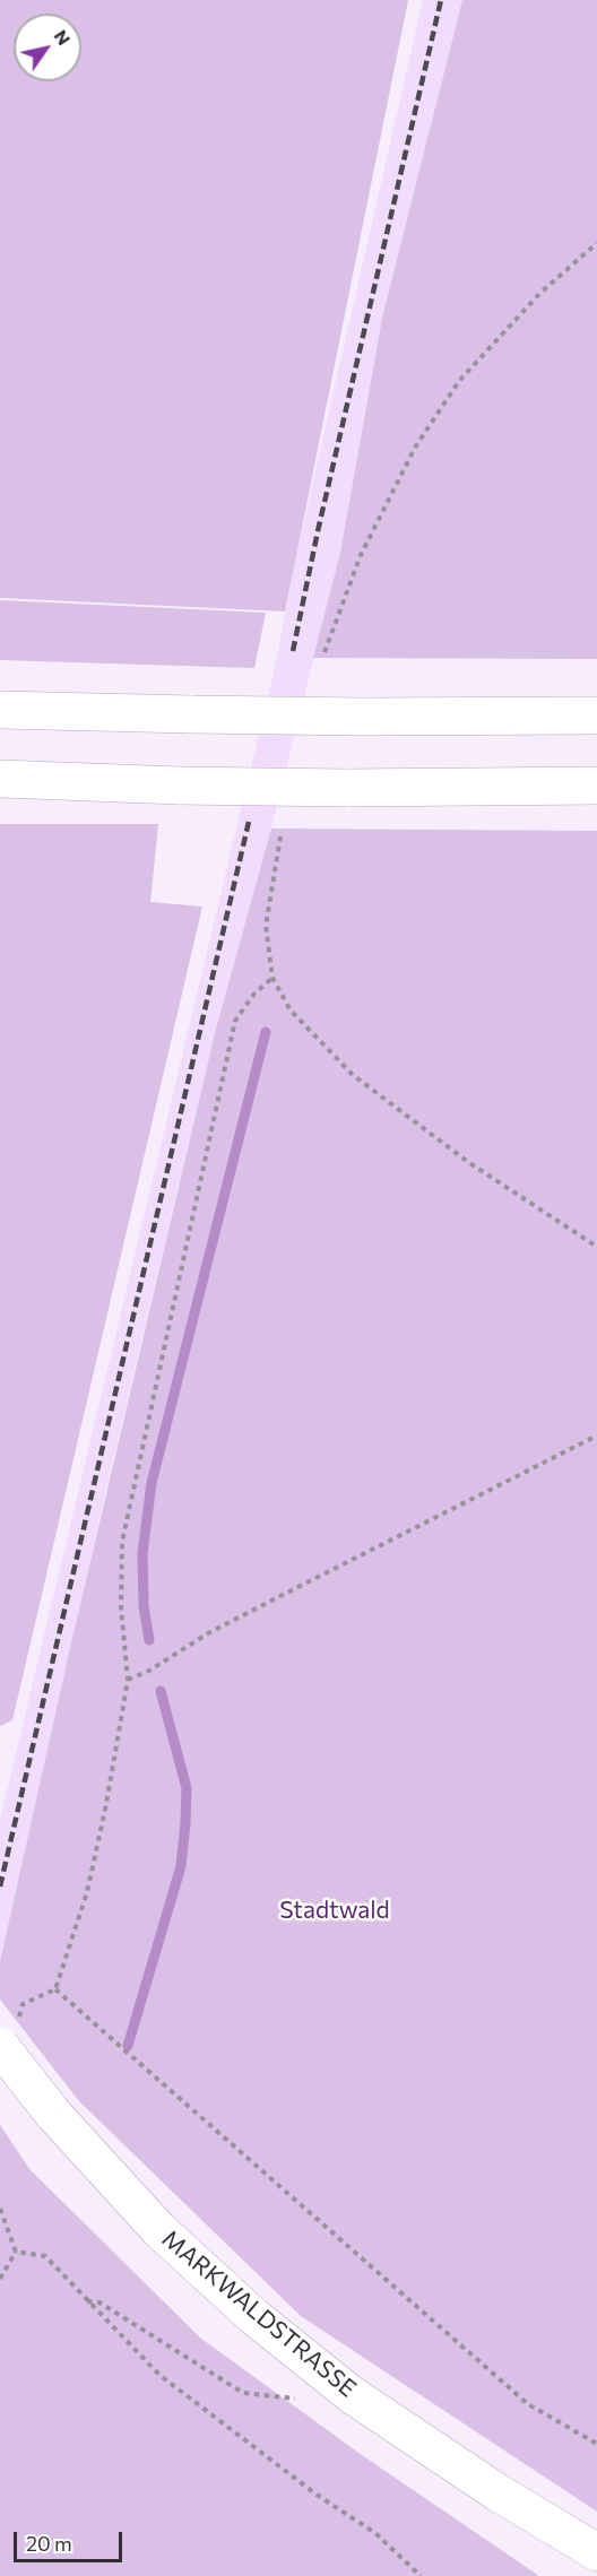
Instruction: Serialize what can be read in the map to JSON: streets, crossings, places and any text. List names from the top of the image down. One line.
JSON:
{"streets":{"main road":["MARKWALDSTRASSE"]},"parks":["Stadtwald"],"scale_bar":"20 m","north":"top right"}
